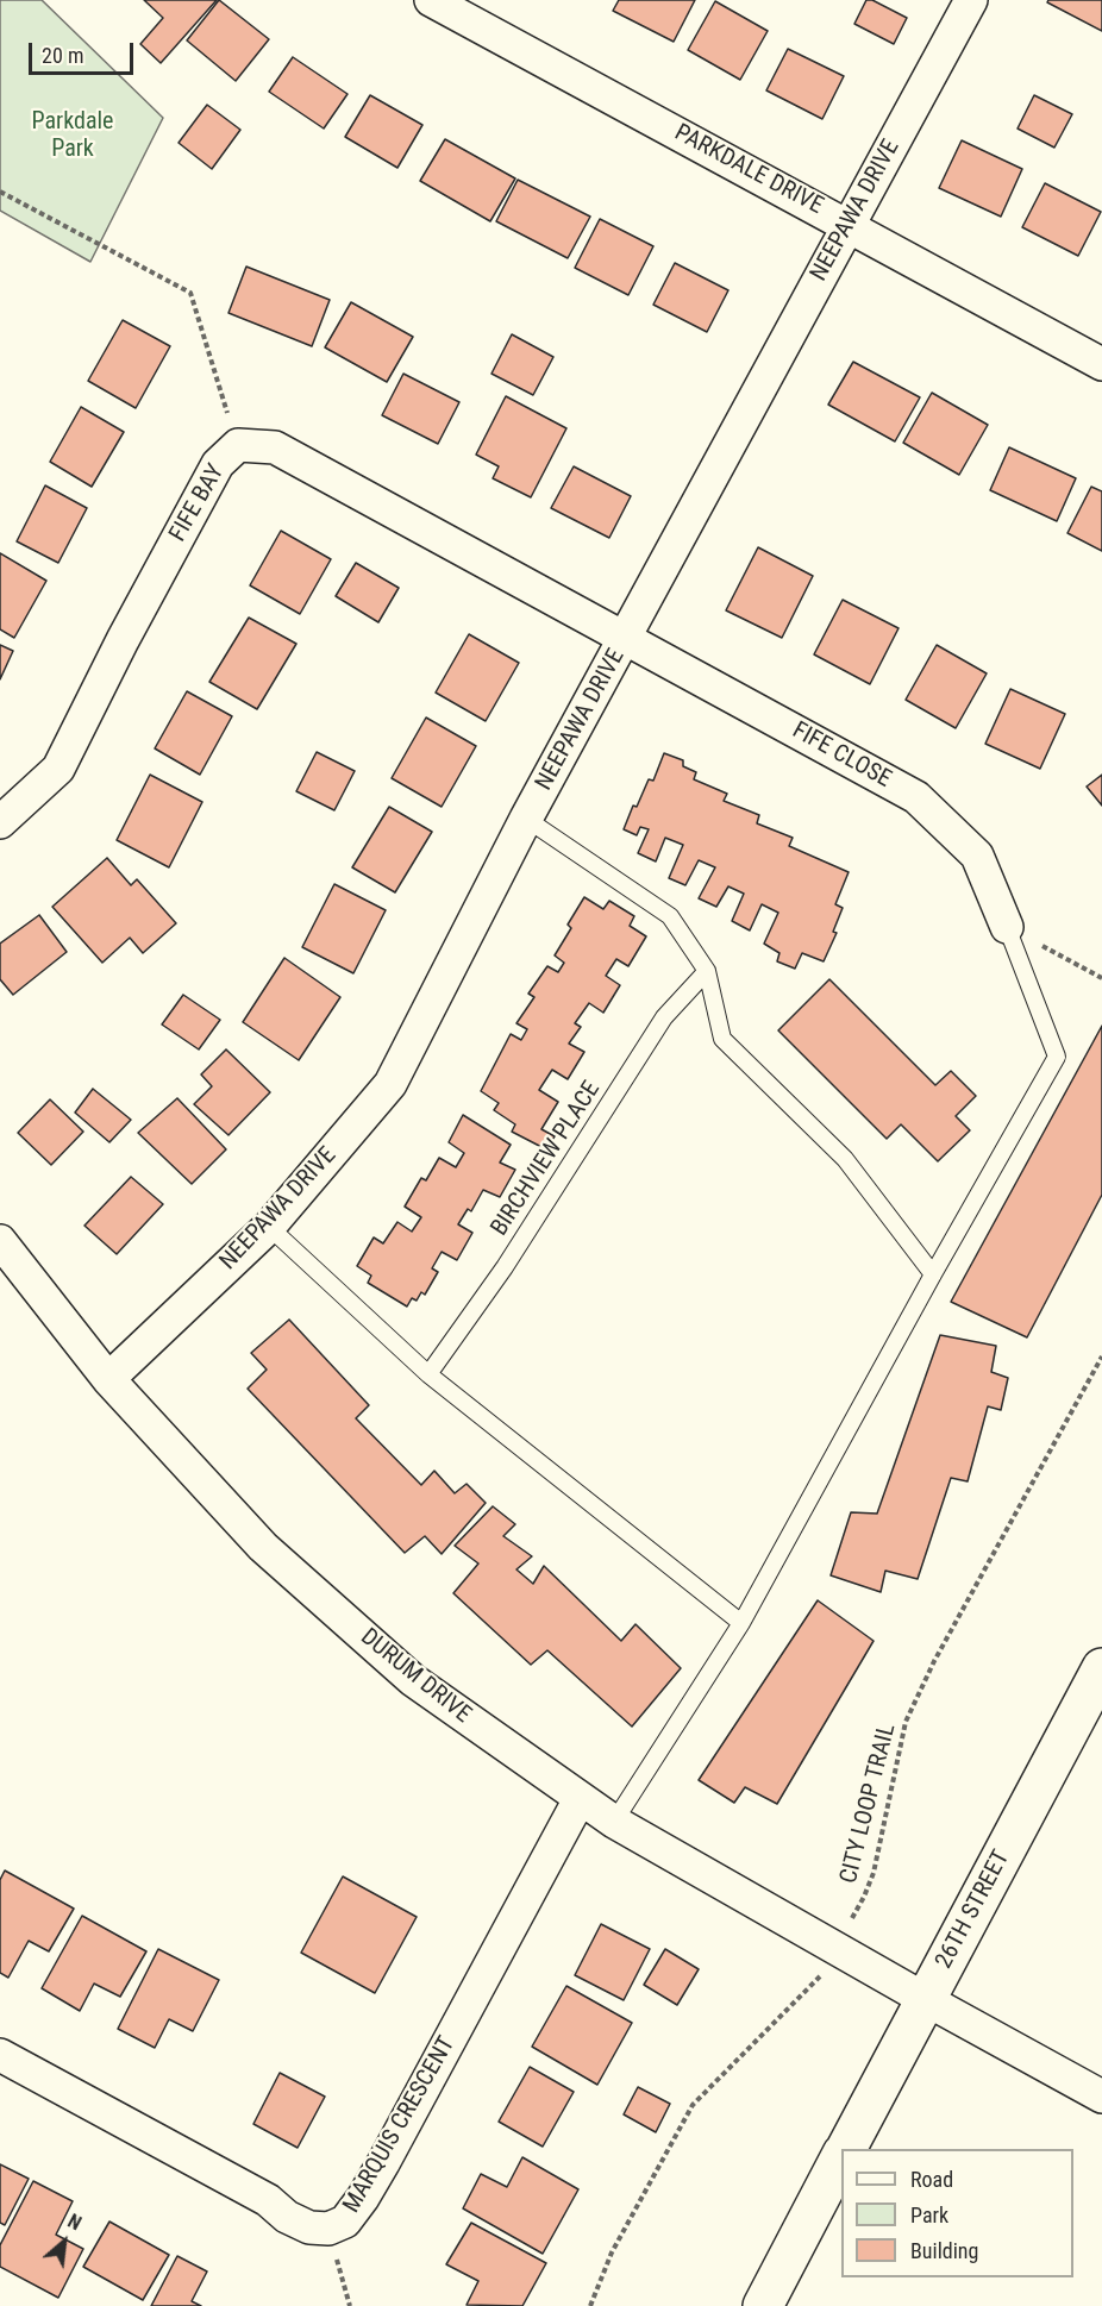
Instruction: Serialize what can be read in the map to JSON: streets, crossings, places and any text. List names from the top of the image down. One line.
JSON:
{"streets":{"street":["PARKDALE DRIVE","NEEPAWA DRIVE","FIFE BAY","FIFE CLOSE","DURUM DRIVE","26TH STREET","MARQUIS CRESCENT"],"lane":["BIRCHVIEW PLACE"],"path":["CITY LOOP TRAIL"]},"crossings":[["PARKDALE DRIVE","NEEPAWA DRIVE"],["NEEPAWA DRIVE","FIFE BAY"],["NEEPAWA DRIVE","FIFE CLOSE"],["NEEPAWA DRIVE","DURUM DRIVE"],["FIFE BAY","FIFE CLOSE"],["DURUM DRIVE","CITY LOOP TRAIL"],["DURUM DRIVE","26TH STREET"],["DURUM DRIVE","MARQUIS CRESCENT"]],"parks":["Parkdale Park"],"legend":["Road","Park","Building"],"scale_bar":"20 m","north":"top right"}
